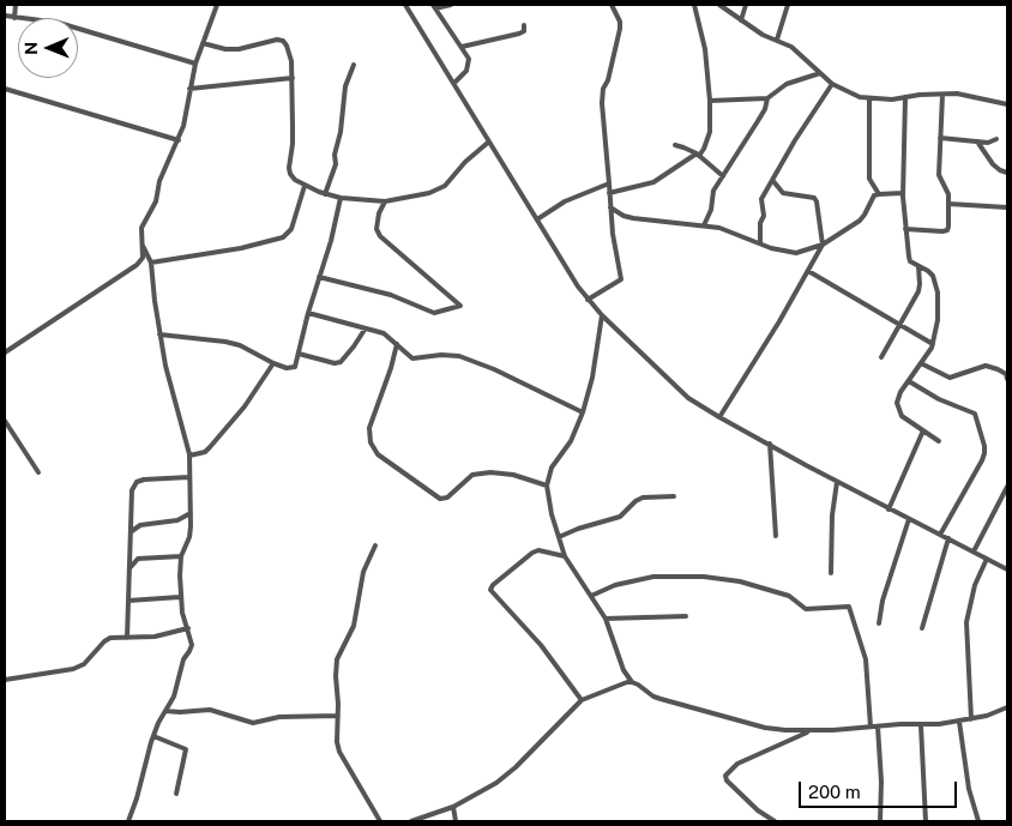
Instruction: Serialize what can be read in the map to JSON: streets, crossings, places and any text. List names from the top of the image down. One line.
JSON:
{"scale_bar":"200 m","north":"left"}
